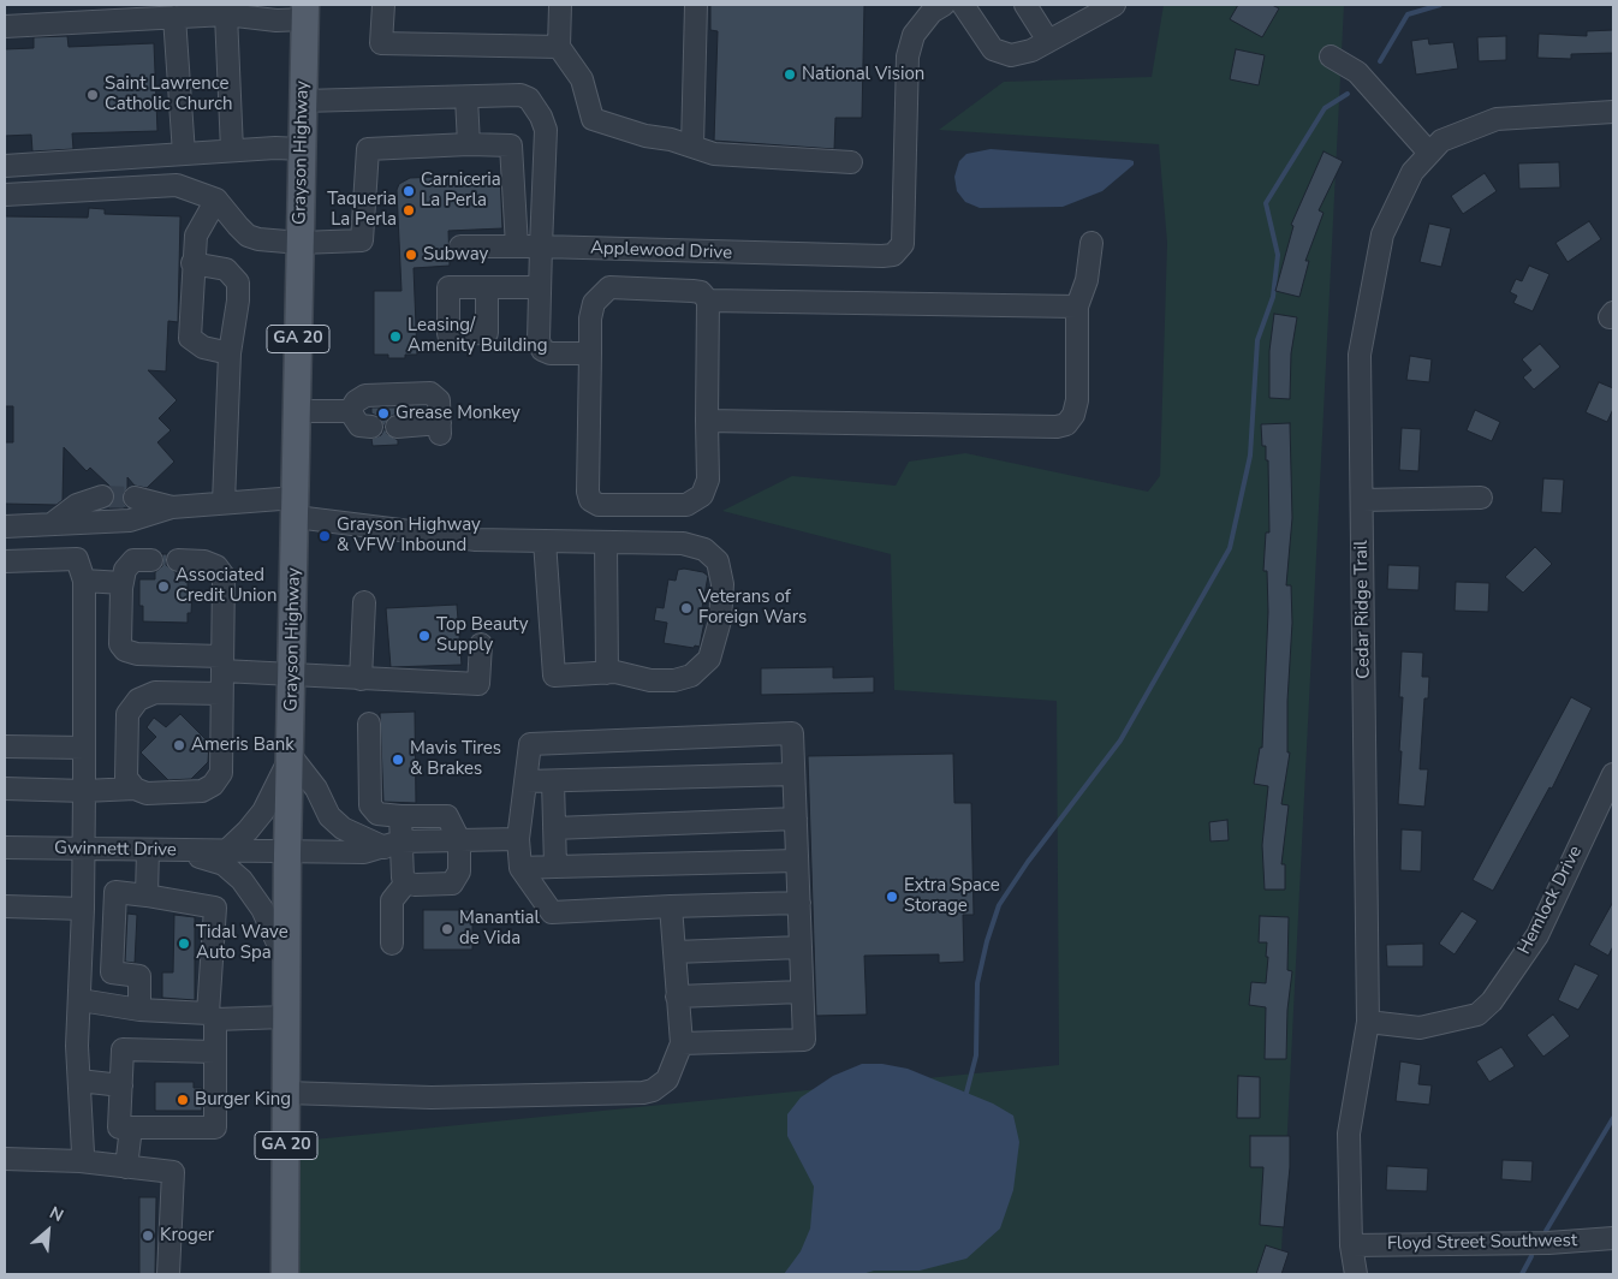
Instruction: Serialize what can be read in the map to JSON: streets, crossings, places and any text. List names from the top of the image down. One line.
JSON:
{"streets":{"main road":["Grayson Highway","GA 20"],"street":["Applewood Drive","Cedar Ridge Trail","Gwinnett Drive","Hemlock Drive","Floyd Street Southwest"]},"crossings":[["Grayson Highway","Gwinnett Drive"],["Cedar Ridge Trail","Hemlock Drive"],["Cedar Ridge Trail","Floyd Street Southwest"]],"places":["National Vision","Saint Lawrence Catholic Church","Carniceria La Perla","Taqueria La Perla","Subway","Leasing/ Amenity Building","Grease Monkey","Grayson Highway & VFW Inbound","Associated Credit Union","Veterans of Foreign Wars","Top Beauty Supply","Ameris Bank","Mavis Tires & Brakes","Extra Space Storage","Manantial de Vida","Tidal Wave Auto Spa","Burger King","Kroger"],"north":"top right"}
